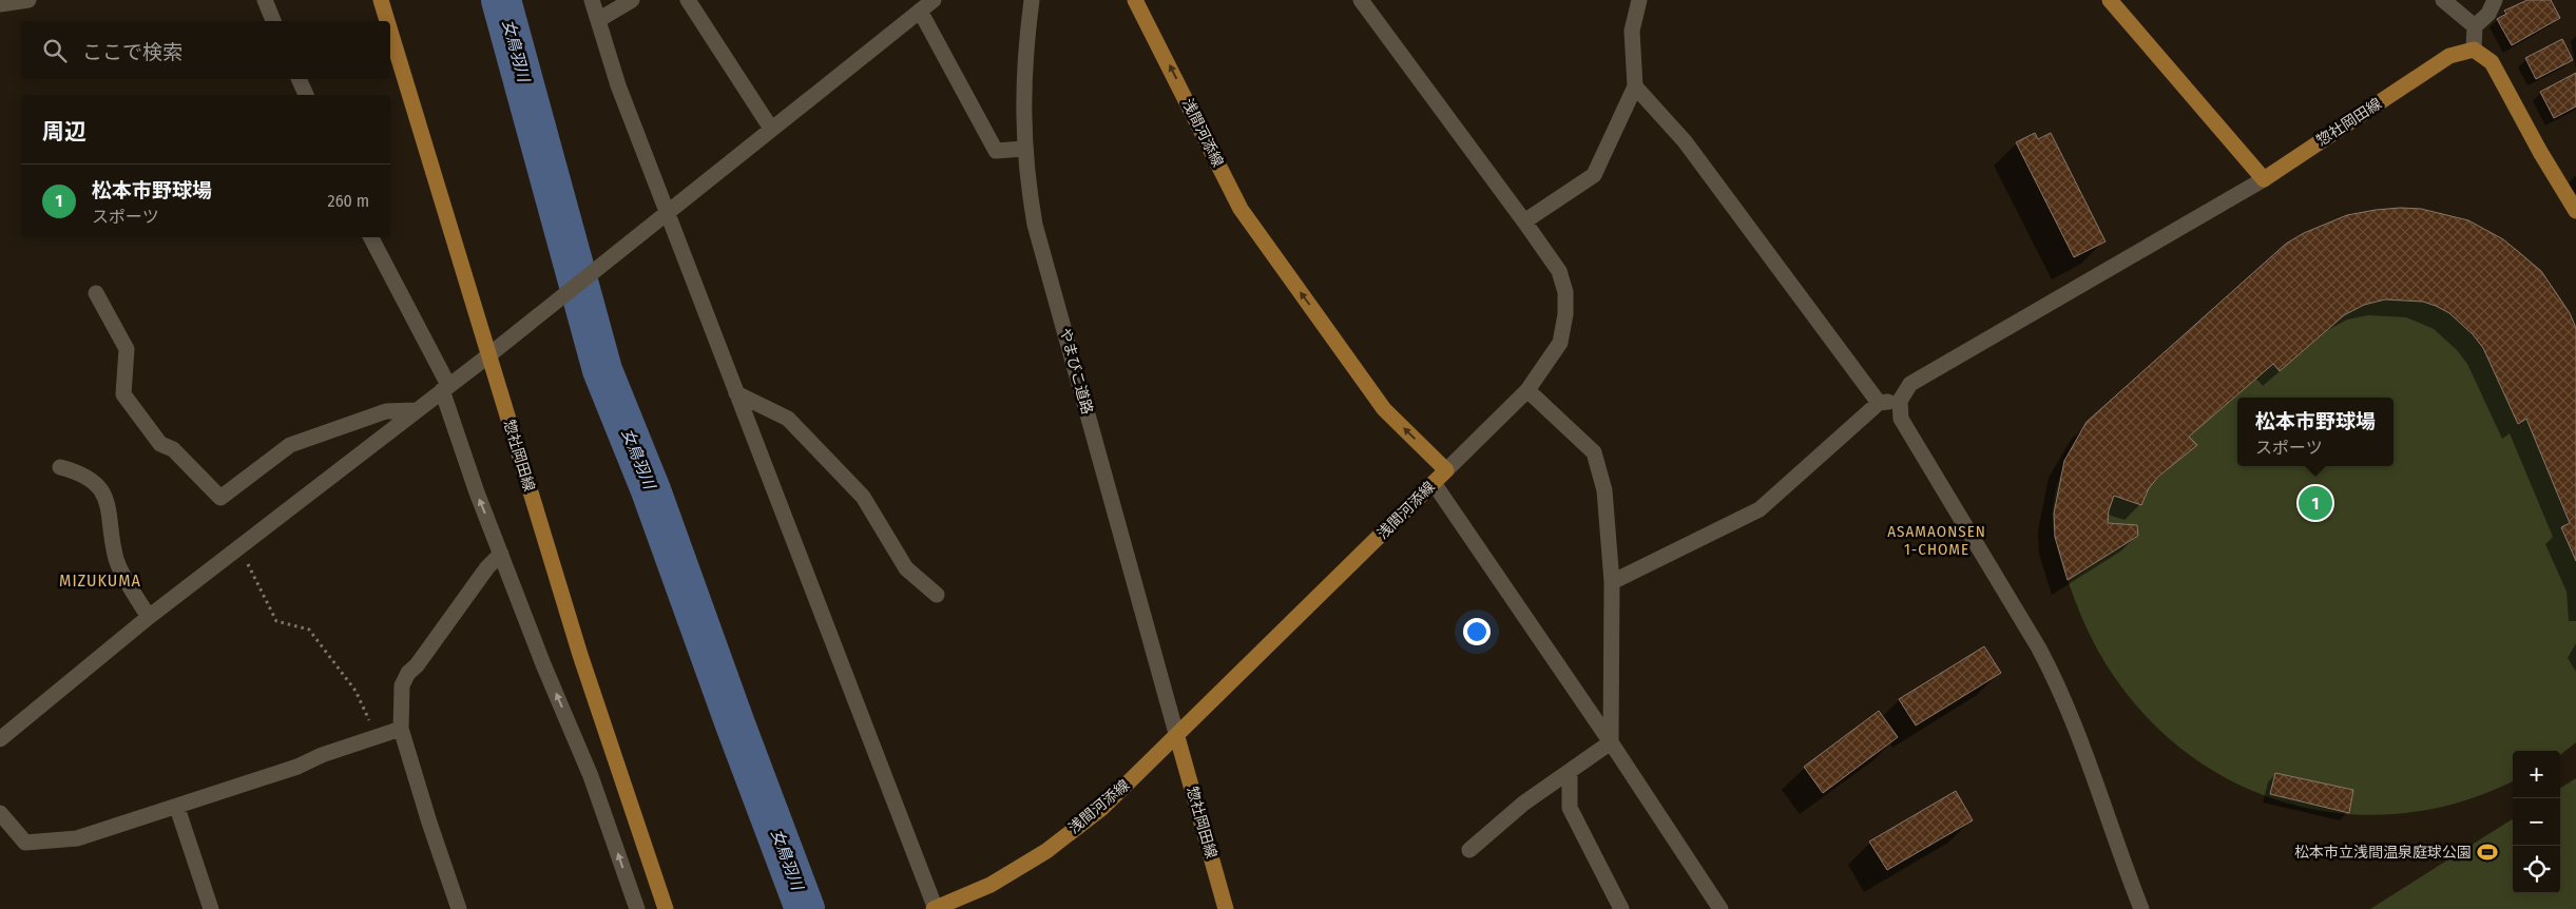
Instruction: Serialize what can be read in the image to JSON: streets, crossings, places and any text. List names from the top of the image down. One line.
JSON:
{"streets":{"main road":["惣社岡田線","浅間河添線"],"street":["やまびこ道路"]},"crossings":[["惣社岡田線","浅間河添線"],["惣社岡田線","やまびこ道路"],["浅間河添線","やまびこ道路"]],"one_way":["浅間河添線"],"districts":["ASAMAONSEN 1-CHOME","MIZUKUMA"],"water":["女鳥羽川"],"places":{"sports":["松本市立浅間温泉庭球公園"]},"page":{"search":"ここで検索","heading":"周辺","list":[{"mark":"1","name":"松本市野球場","note":"スポーツ","value":"260 m"}],"popup":["松本市野球場","スポーツ"],"pins":"1","map_buttons":["+","−"]}}
